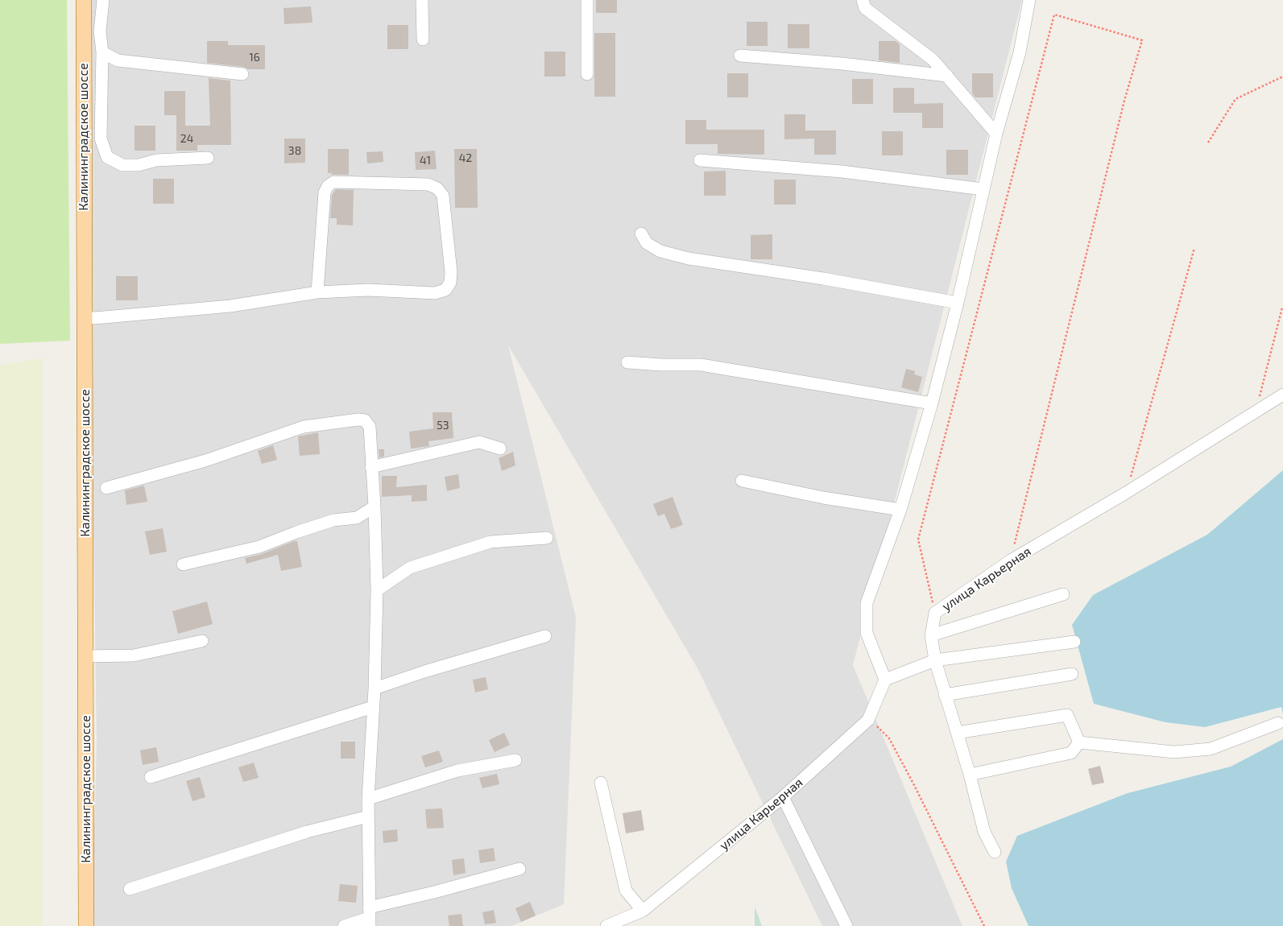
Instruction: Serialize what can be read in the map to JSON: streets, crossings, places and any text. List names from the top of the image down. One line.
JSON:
{"streets":{"main road":["Калининградское шоссе"],"street":["улица Карьерная"]},"house_numbers":["16","24","38","42","41","53"]}
